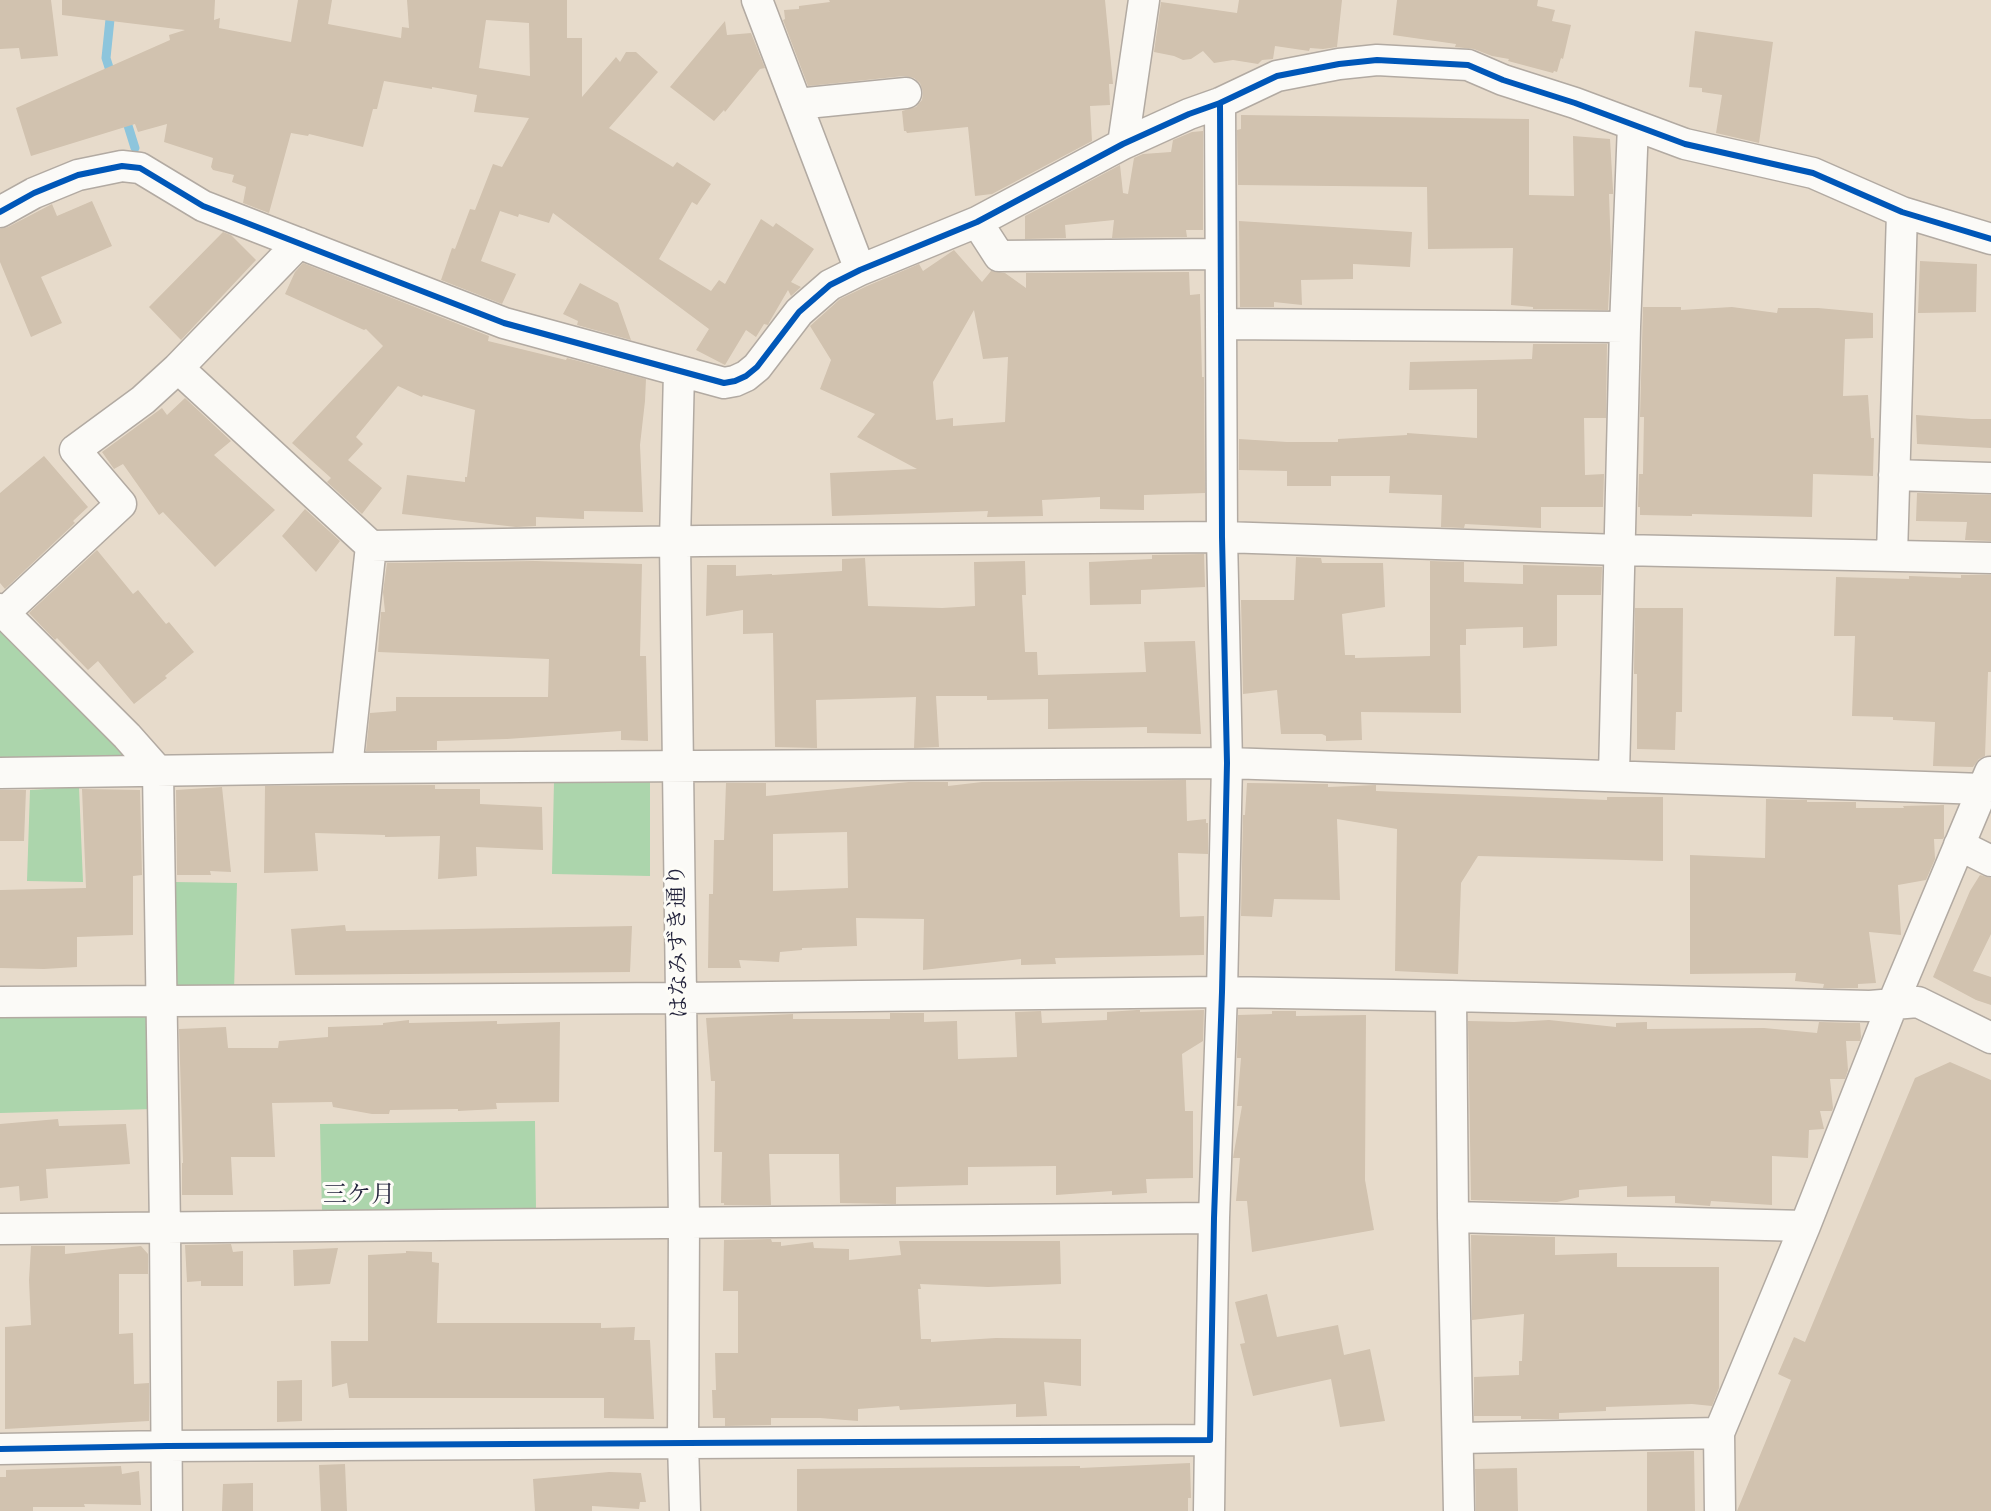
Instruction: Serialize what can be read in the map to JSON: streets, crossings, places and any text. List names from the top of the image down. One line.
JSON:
{"streets":{"street":["はなみずき通り"]},"districts":["三ケ月"]}
